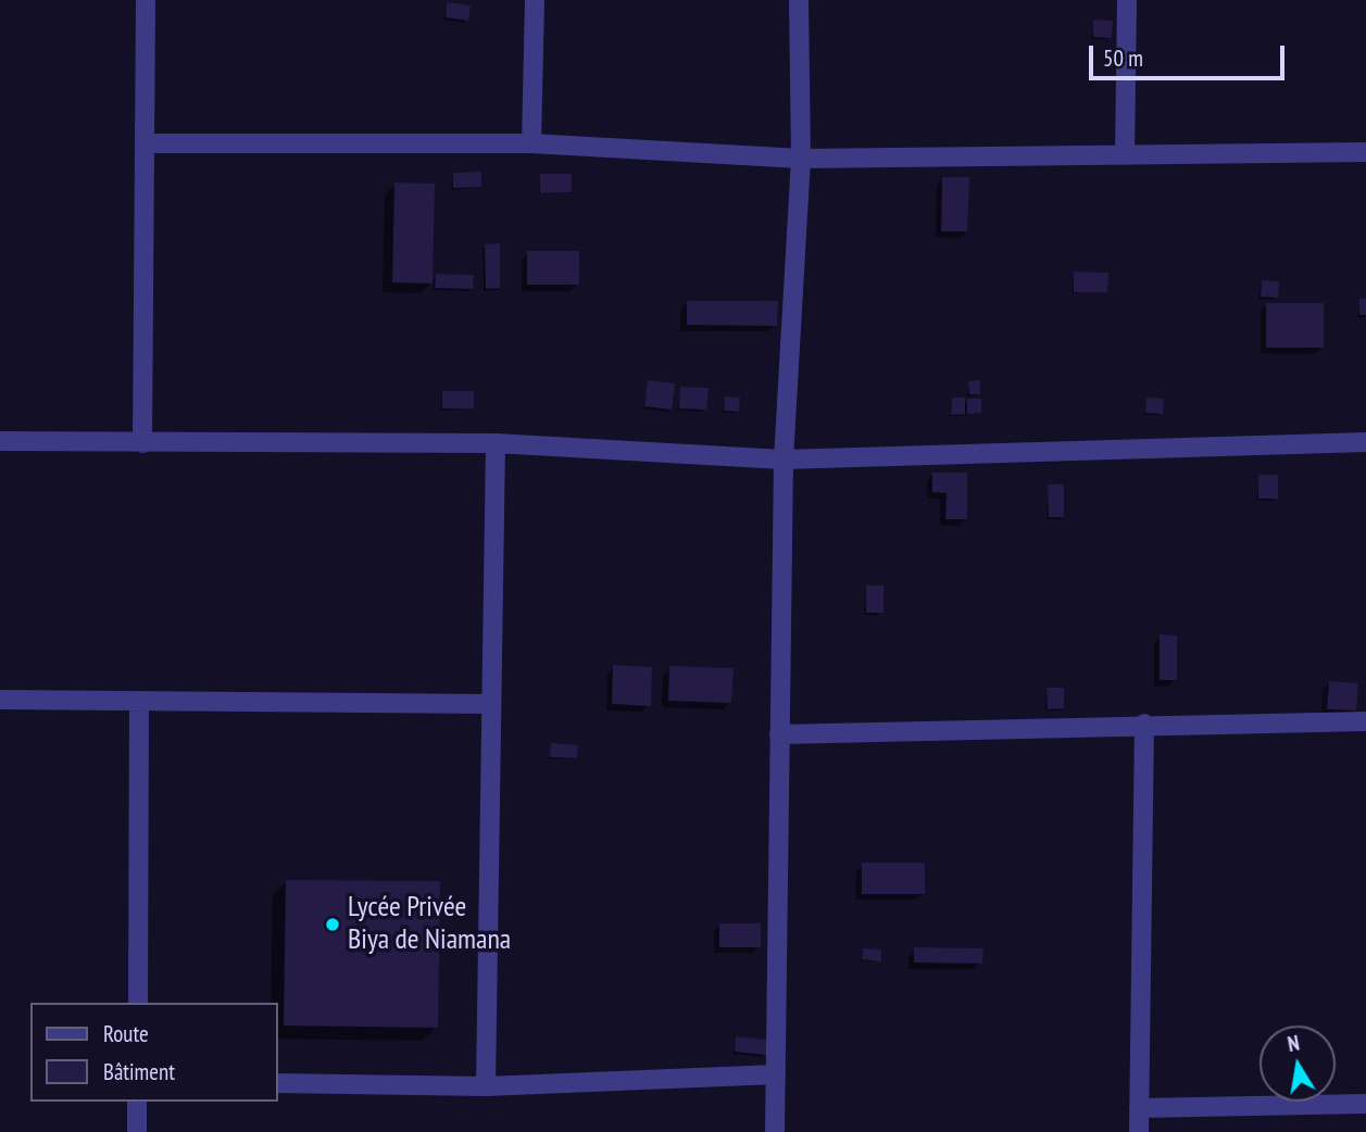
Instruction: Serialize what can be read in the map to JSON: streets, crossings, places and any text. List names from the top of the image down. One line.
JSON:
{"places":["Lycée Privée Biya de Niamana"],"legend":["Route","Bâtiment"],"scale_bar":"50 m","north":"top"}
